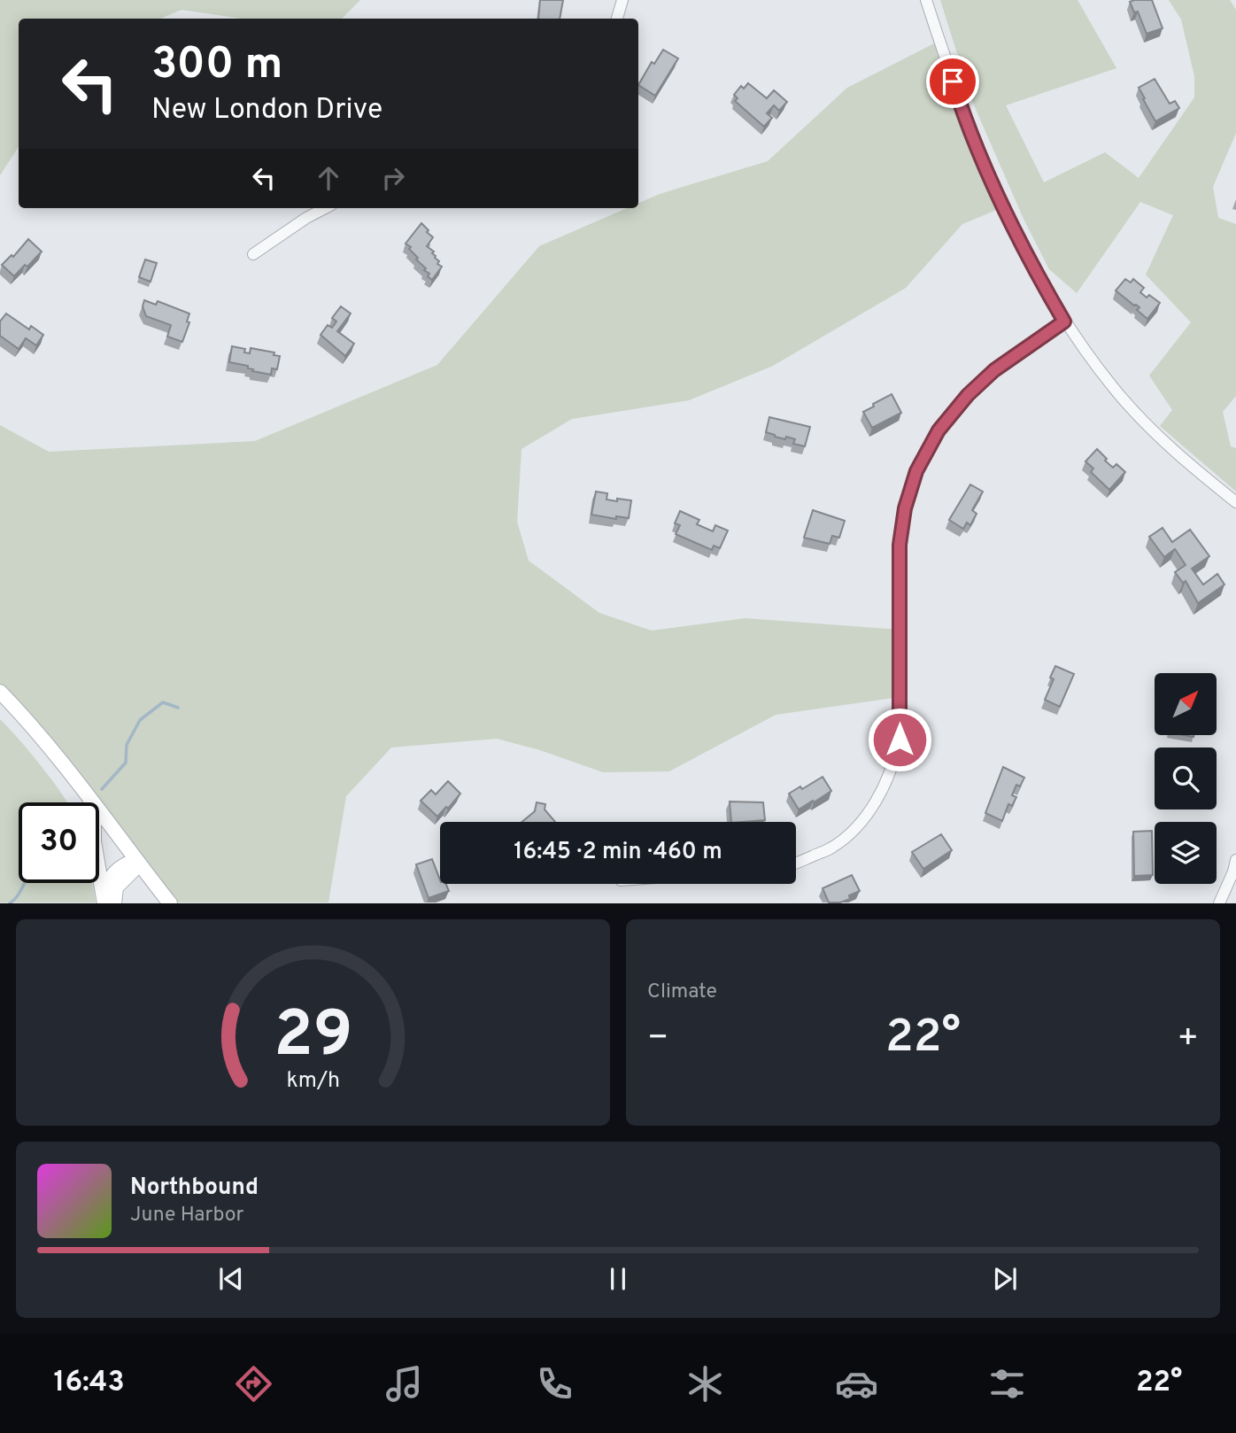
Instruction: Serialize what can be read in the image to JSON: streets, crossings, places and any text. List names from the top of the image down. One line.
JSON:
{"north":"top right","page":{"turn":["300 m","New London Drive"],"limit":"30","trip":"16:45 · 2 min · 460 m","tile":"Climate","heat":["−","22°","+"],"song":["Northbound","June Harbor"],"tabs":["16:43","22°"],"gauge":["29","km/h"]}}
